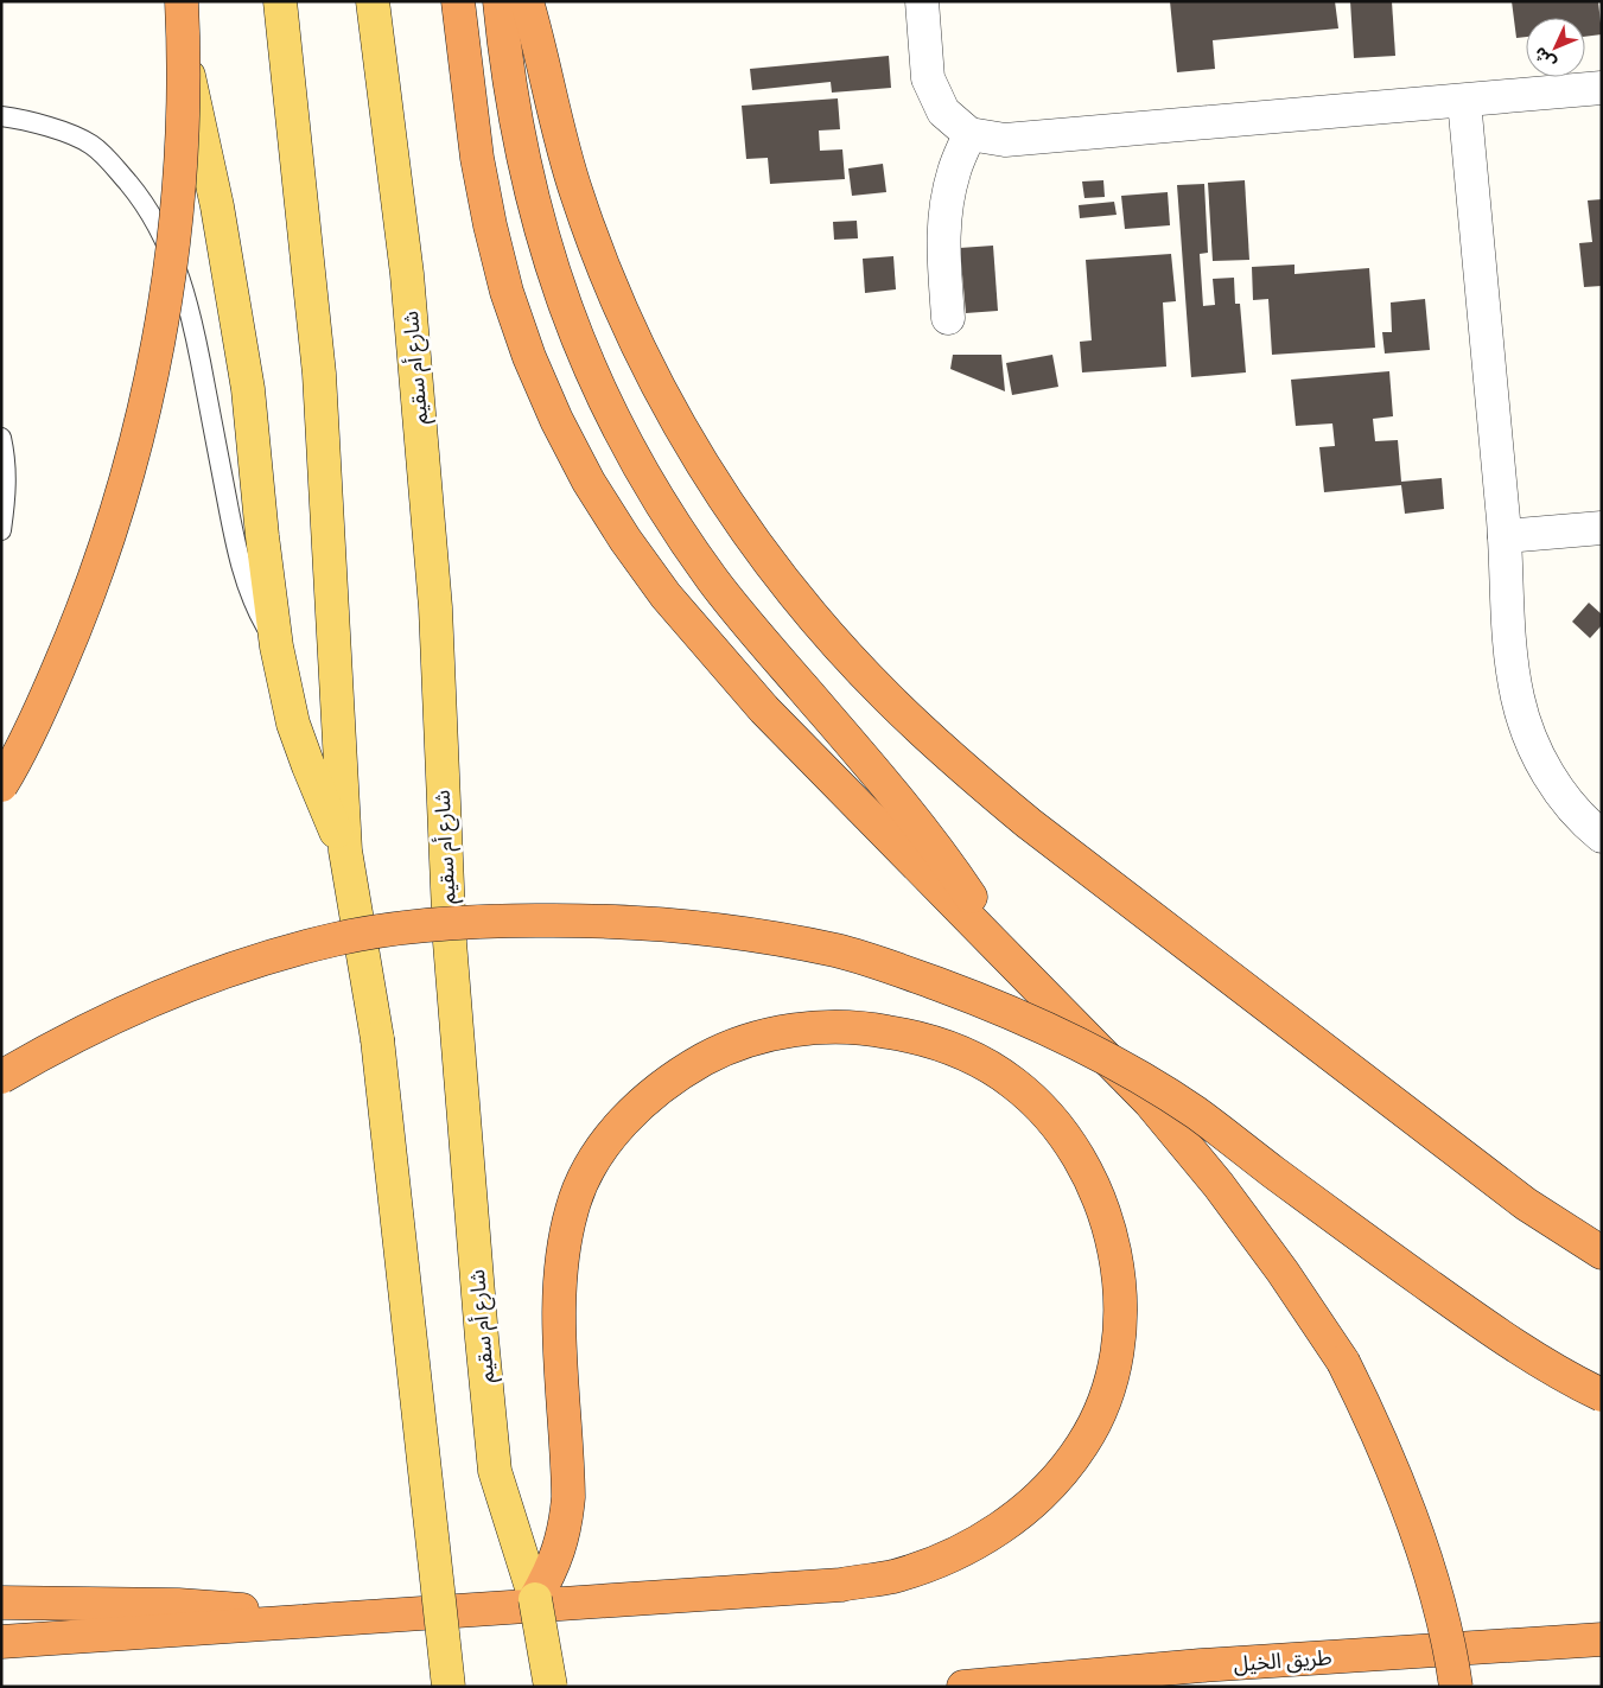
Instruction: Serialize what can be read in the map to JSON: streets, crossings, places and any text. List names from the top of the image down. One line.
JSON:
{"streets":{"highway":["طريق الخيل"],"main road":["شارع أم سقيم"]},"north":"bottom left"}
